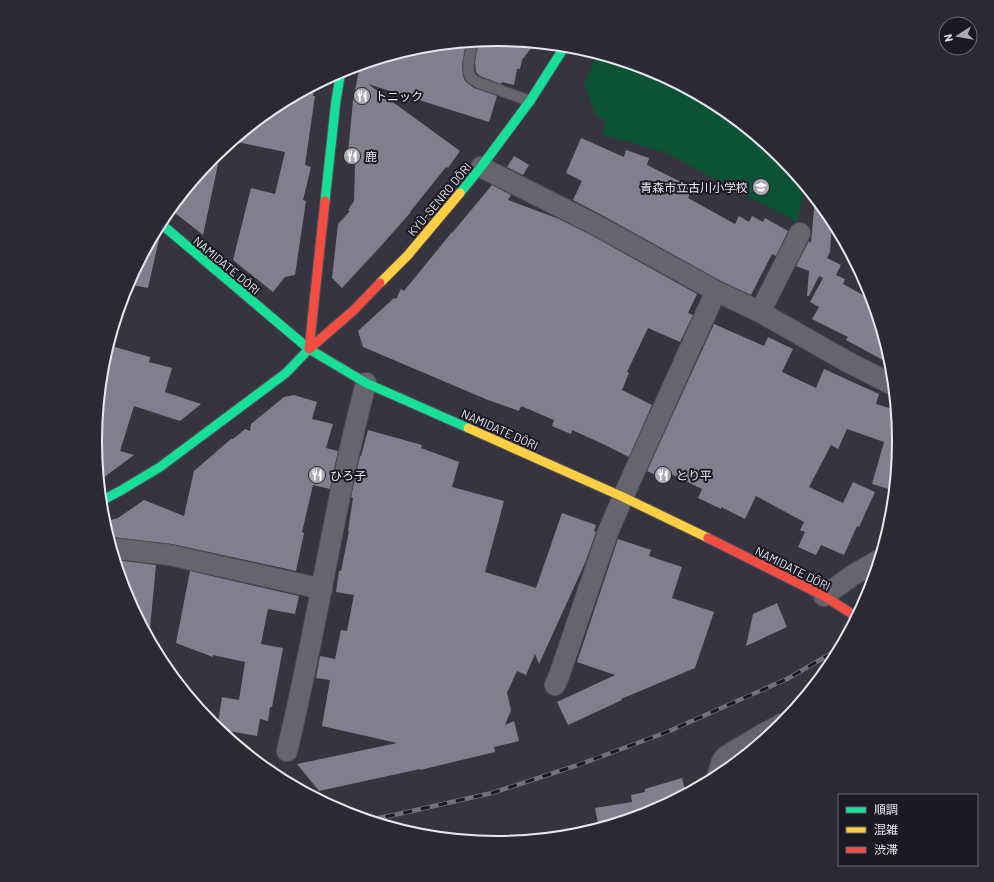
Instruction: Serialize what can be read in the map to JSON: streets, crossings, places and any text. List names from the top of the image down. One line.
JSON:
{"streets":{"street":["KYŪ-SENRO DŌRI","NAMIDATE DŌRI"]},"crossings":[["KYŪ-SENRO DŌRI","NAMIDATE DŌRI"]],"places":{"restaurant":["トニック","鹿","ひろ子","とり平"],"school or university":["青森市立古川小学校"]},"legend":["順調","混雑","渋滞"],"north":"left"}
